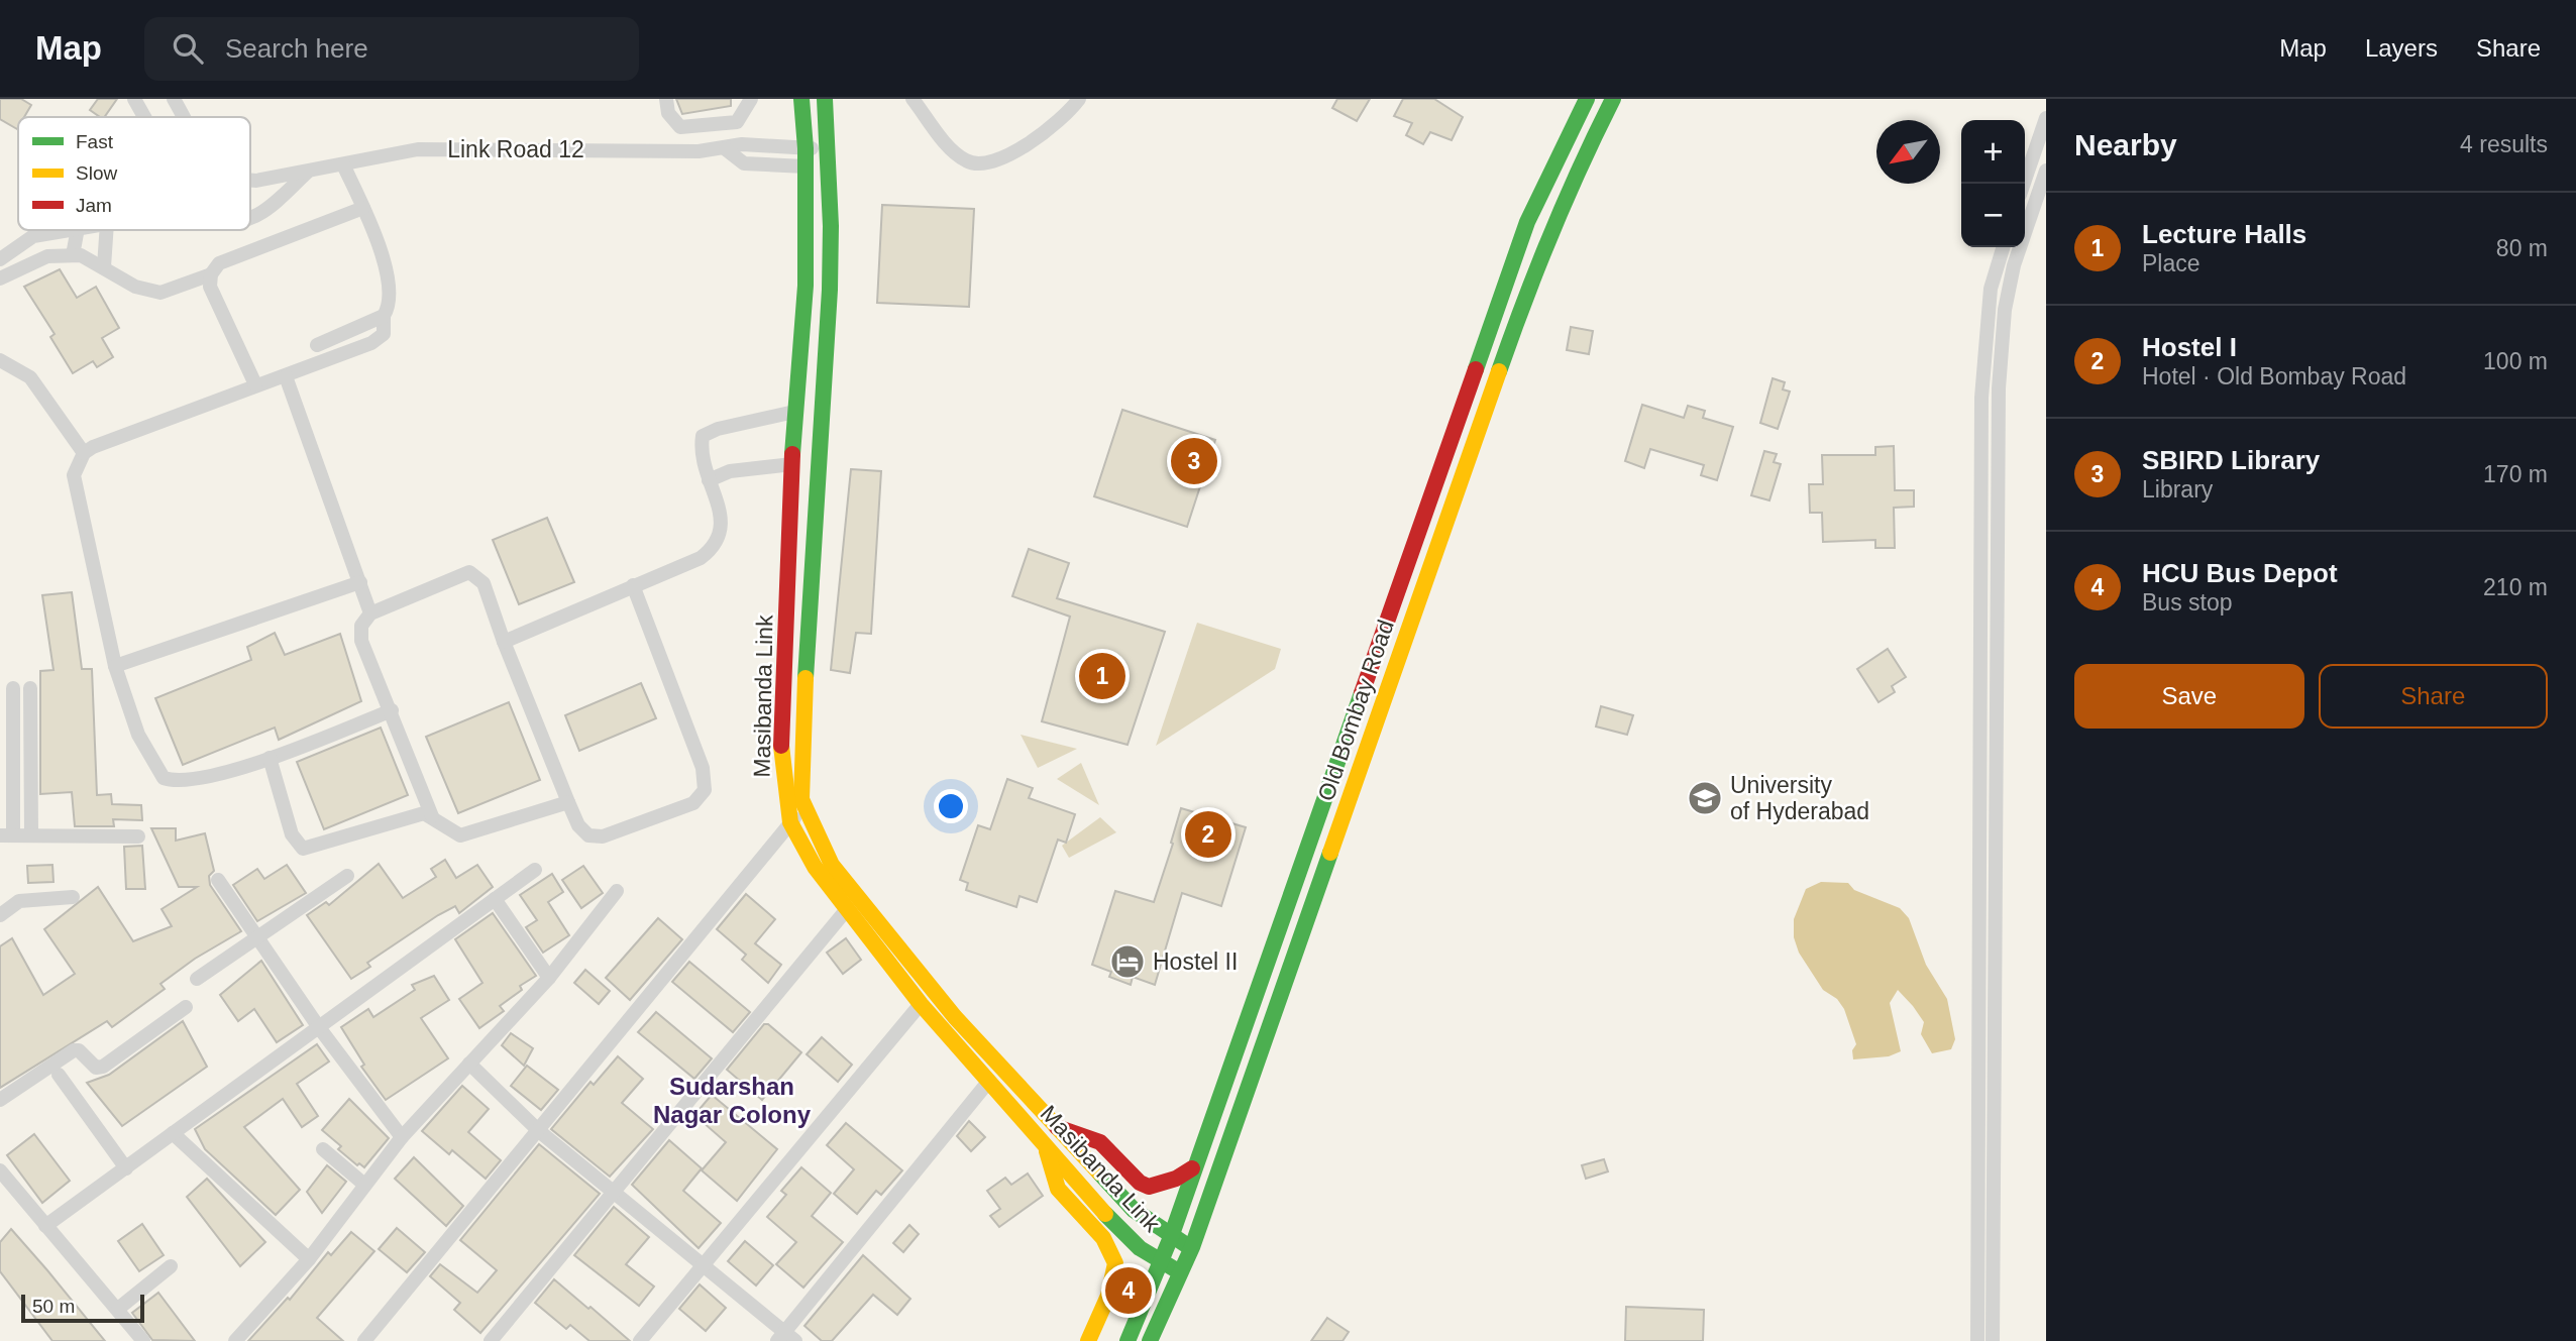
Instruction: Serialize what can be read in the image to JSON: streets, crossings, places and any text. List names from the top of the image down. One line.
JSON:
{"streets":{"main road":["Masibanda Link","Old Bombay Road"],"street":["Link Road 12"]},"crossings":[["Link Road 12","Masibanda Link"],["Masibanda Link","Old Bombay Road"]],"districts":["Sudarshan Nagar Colony"],"places":{"school or university":["University of Hyderabad"],"hotel":["Hostel II"]},"legend":["Fast","Slow","Jam"],"scale_bar":"50 m","north":"bottom left","page":{"header":"Map","search":"Search here","nav":["Map","Layers","Share"],"heading":["Nearby","4 results"],"map_buttons":["+","−"],"list":[{"mark":"1","name":"Lecture Halls","note":"Place","value":"80 m"},{"mark":"2","name":"Hostel I","note":"Hotel · Old Bombay Road","value":"100 m"},{"mark":"3","name":"SBIRD Library","note":"Library","value":"170 m"},{"mark":"4","name":"HCU Bus Depot","note":"Bus stop","value":"210 m"}],"pins":["3","1","2","4"],"buttons":["Save","Share"],"scale":"50 m"}}
